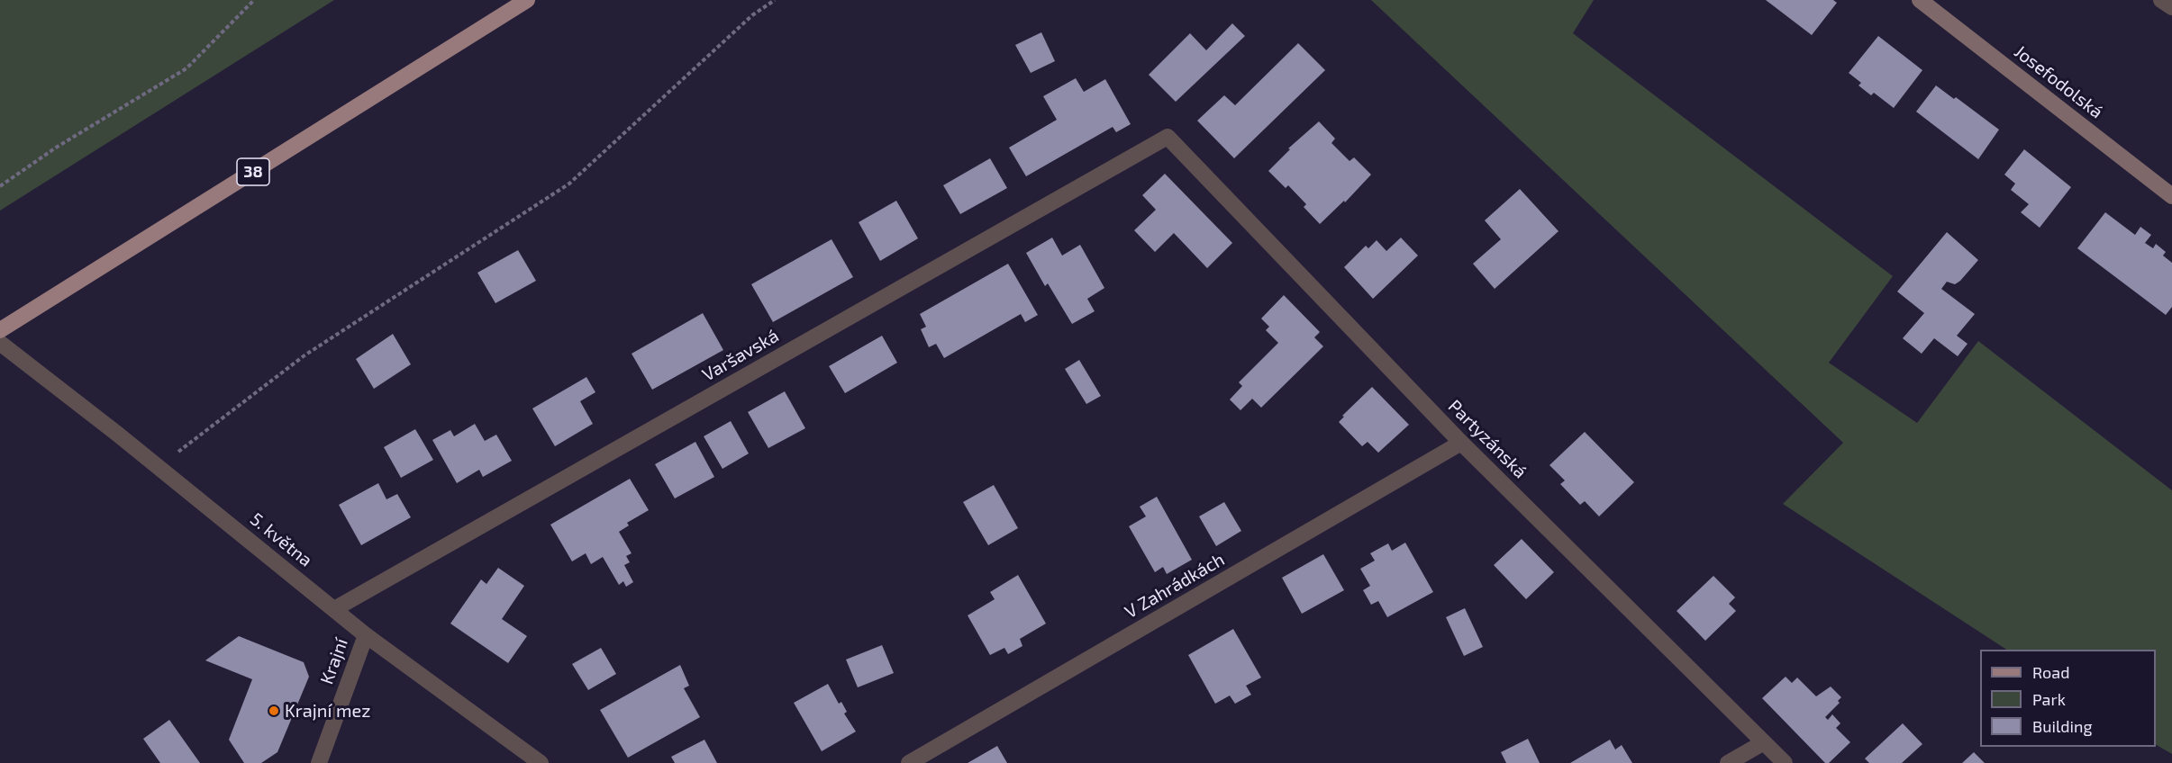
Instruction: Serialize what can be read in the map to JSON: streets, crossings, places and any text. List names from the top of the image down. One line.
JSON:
{"streets":{"main road":["Josefodolská","38"],"street":["Varšavská","Partyzánská","5. května","V Zahrádkách","Krajní"]},"crossings":[["Varšavská","Partyzánská"],["Varšavská","5. května"],["Partyzánská","V Zahrádkách"],["5. května","Krajní"]],"places":["Krajní mez"],"legend":["Road","Park","Building"]}
